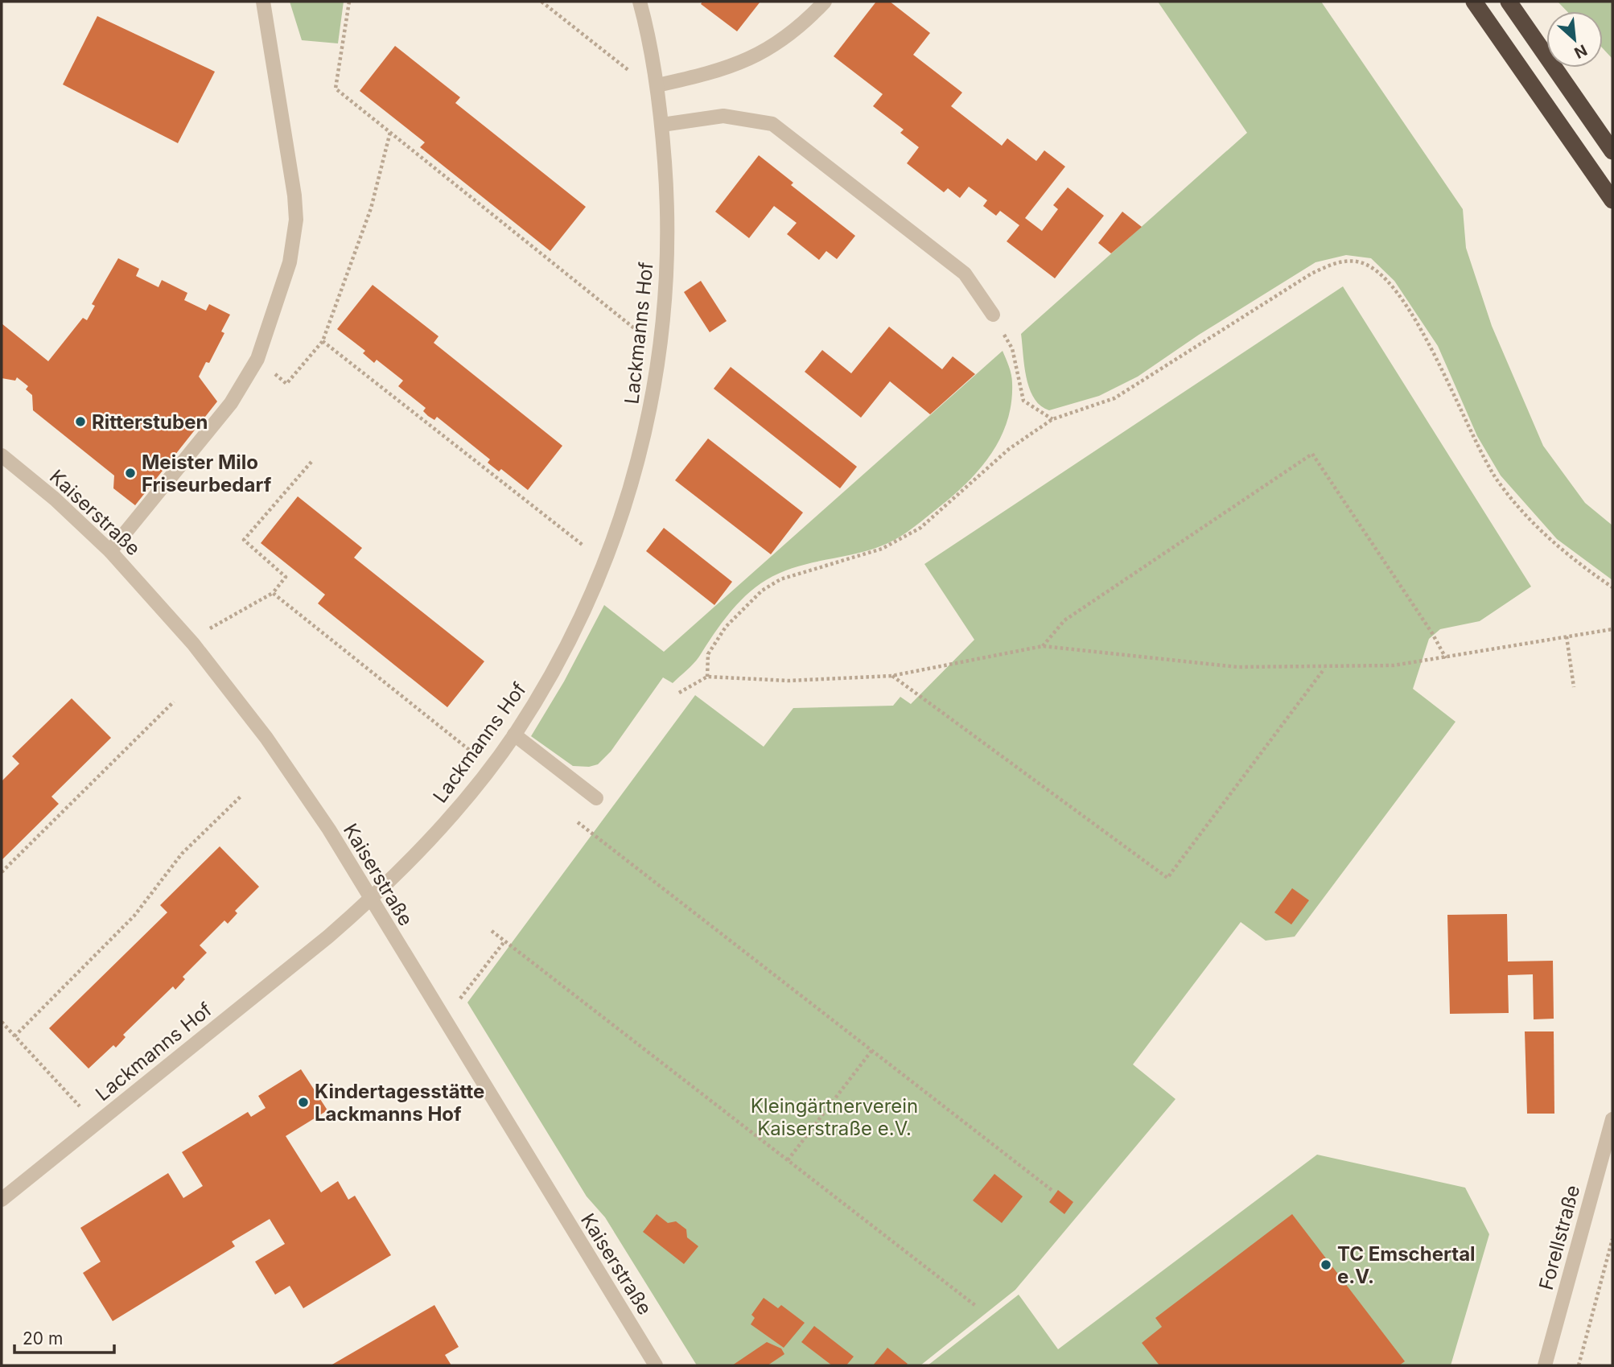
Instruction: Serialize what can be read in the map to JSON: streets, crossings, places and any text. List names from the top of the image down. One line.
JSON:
{"streets":{"street":["Lackmanns Hof","Kaiserstraße","Forellstraße"]},"crossings":[["Lackmanns Hof","Kaiserstraße"]],"parks":["Kleingärtnerverein Kaiserstraße e.V."],"places":["Ritterstuben","Meister Milo Friseurbedarf","Kindertagesstätte Lackmanns Hof","TC Emschertal e.V."],"scale_bar":"20 m","north":"bottom right"}
